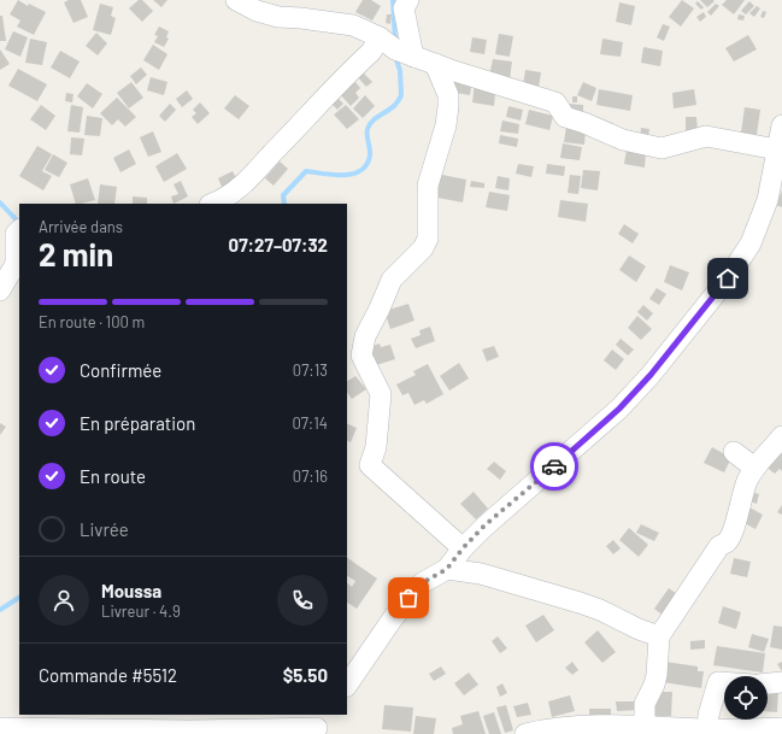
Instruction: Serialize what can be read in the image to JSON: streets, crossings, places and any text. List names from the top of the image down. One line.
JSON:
{"page":{"heading":["2 min","Arrivée dans","07:27–07:32"],"panel":["Moussa","Livreur · 4.9","Commande #5512","$5.50"],"bar":"En route · 100 m","list":[["Confirmée","07:13"],["En préparation","07:14"],["En route","07:16"],"Livrée"]}}
